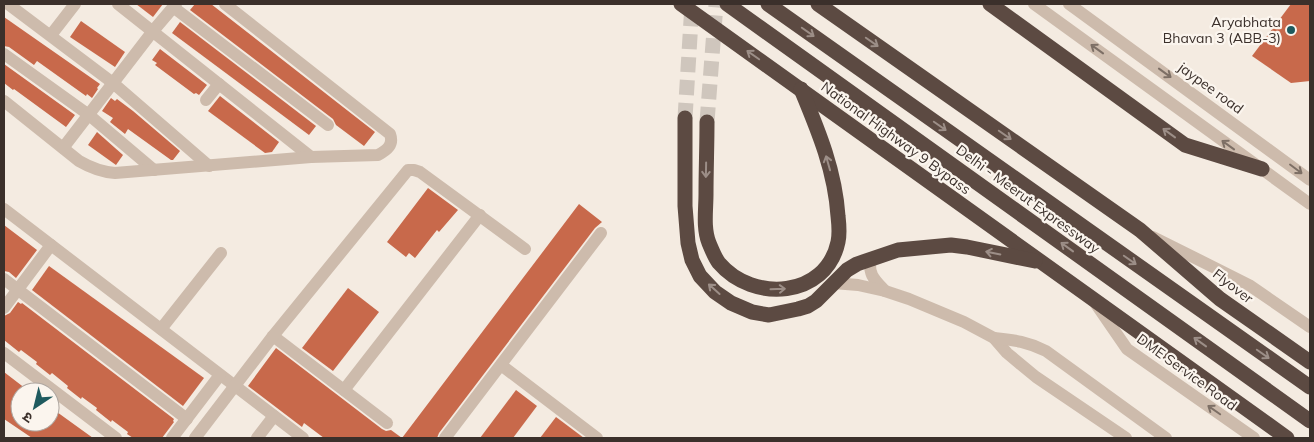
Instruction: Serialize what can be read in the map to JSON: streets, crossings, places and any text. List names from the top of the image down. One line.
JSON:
{"streets":{"highway":["National Highway 9 Bypass","Delhi - Meerut Expressway","Flyover"],"street":["jaypee road","DME Service Road"]},"crossings":[["National Highway 9 Bypass","DME Service Road"]],"places":["Aryabhata Bhavan 3 (ABB-3)"],"north":"bottom left"}
